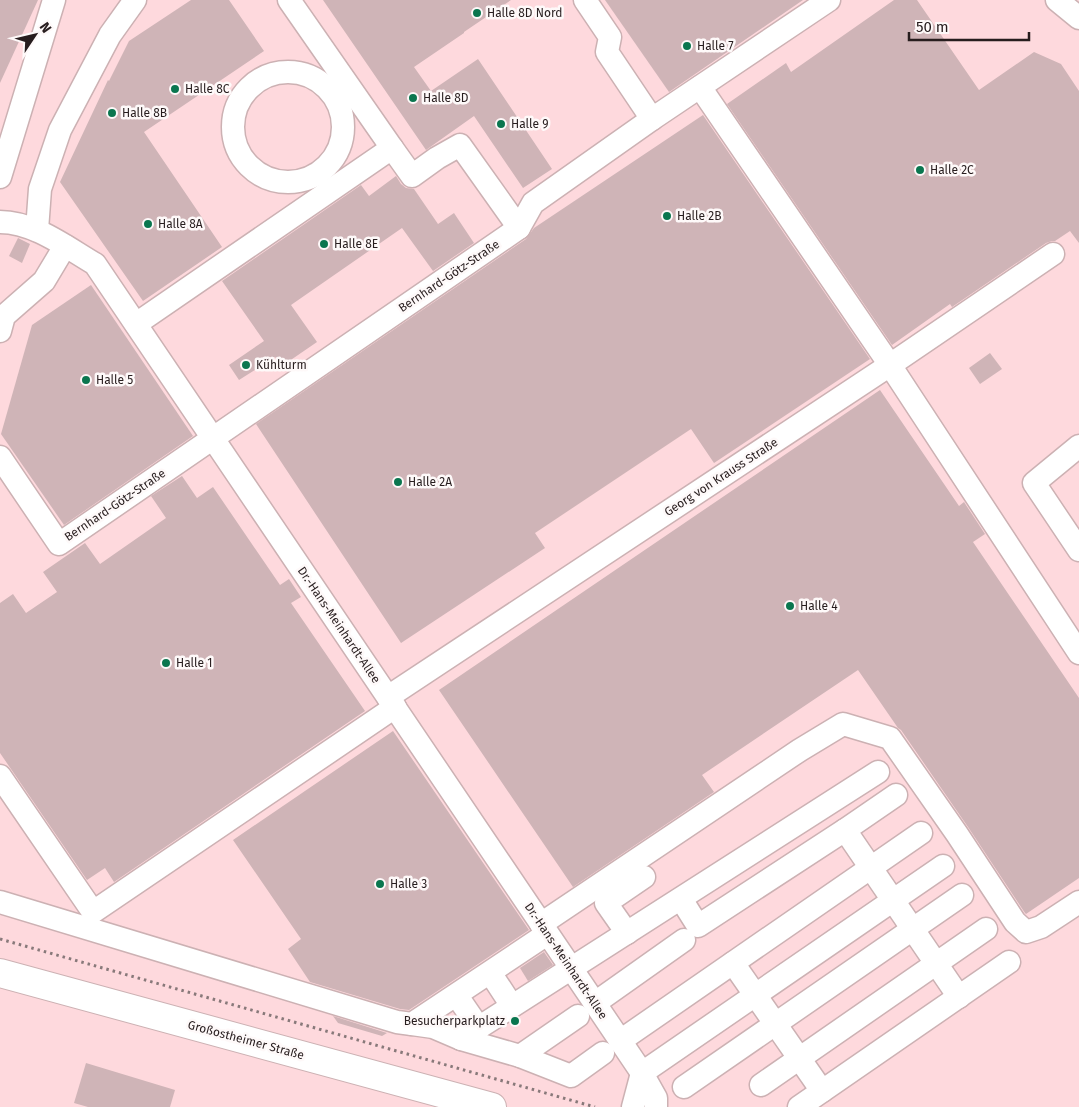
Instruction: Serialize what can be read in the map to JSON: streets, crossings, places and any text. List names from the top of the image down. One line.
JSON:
{"streets":{"main road":["Großostheimer Straße"],"street":["Bernhard-Götz-Straße","Georg von Krauss Straße","Dr.-Hans-Meinhardt-Allee"]},"crossings":[["Bernhard-Götz-Straße","Dr.-Hans-Meinhardt-Allee"],["Georg von Krauss Straße","Dr.-Hans-Meinhardt-Allee"]],"places":["Halle 8D Nord","Halle 7","Halle 8C","Halle 8D","Halle 8B","Halle 9","Halle 2C","Halle 2B","Halle 8A","Halle 8E","Kühlturm","Halle 5","Halle 2A","Halle 4","Halle 1","Halle 3","Besucherparkplatz"],"scale_bar":"50 m","north":"top right"}
